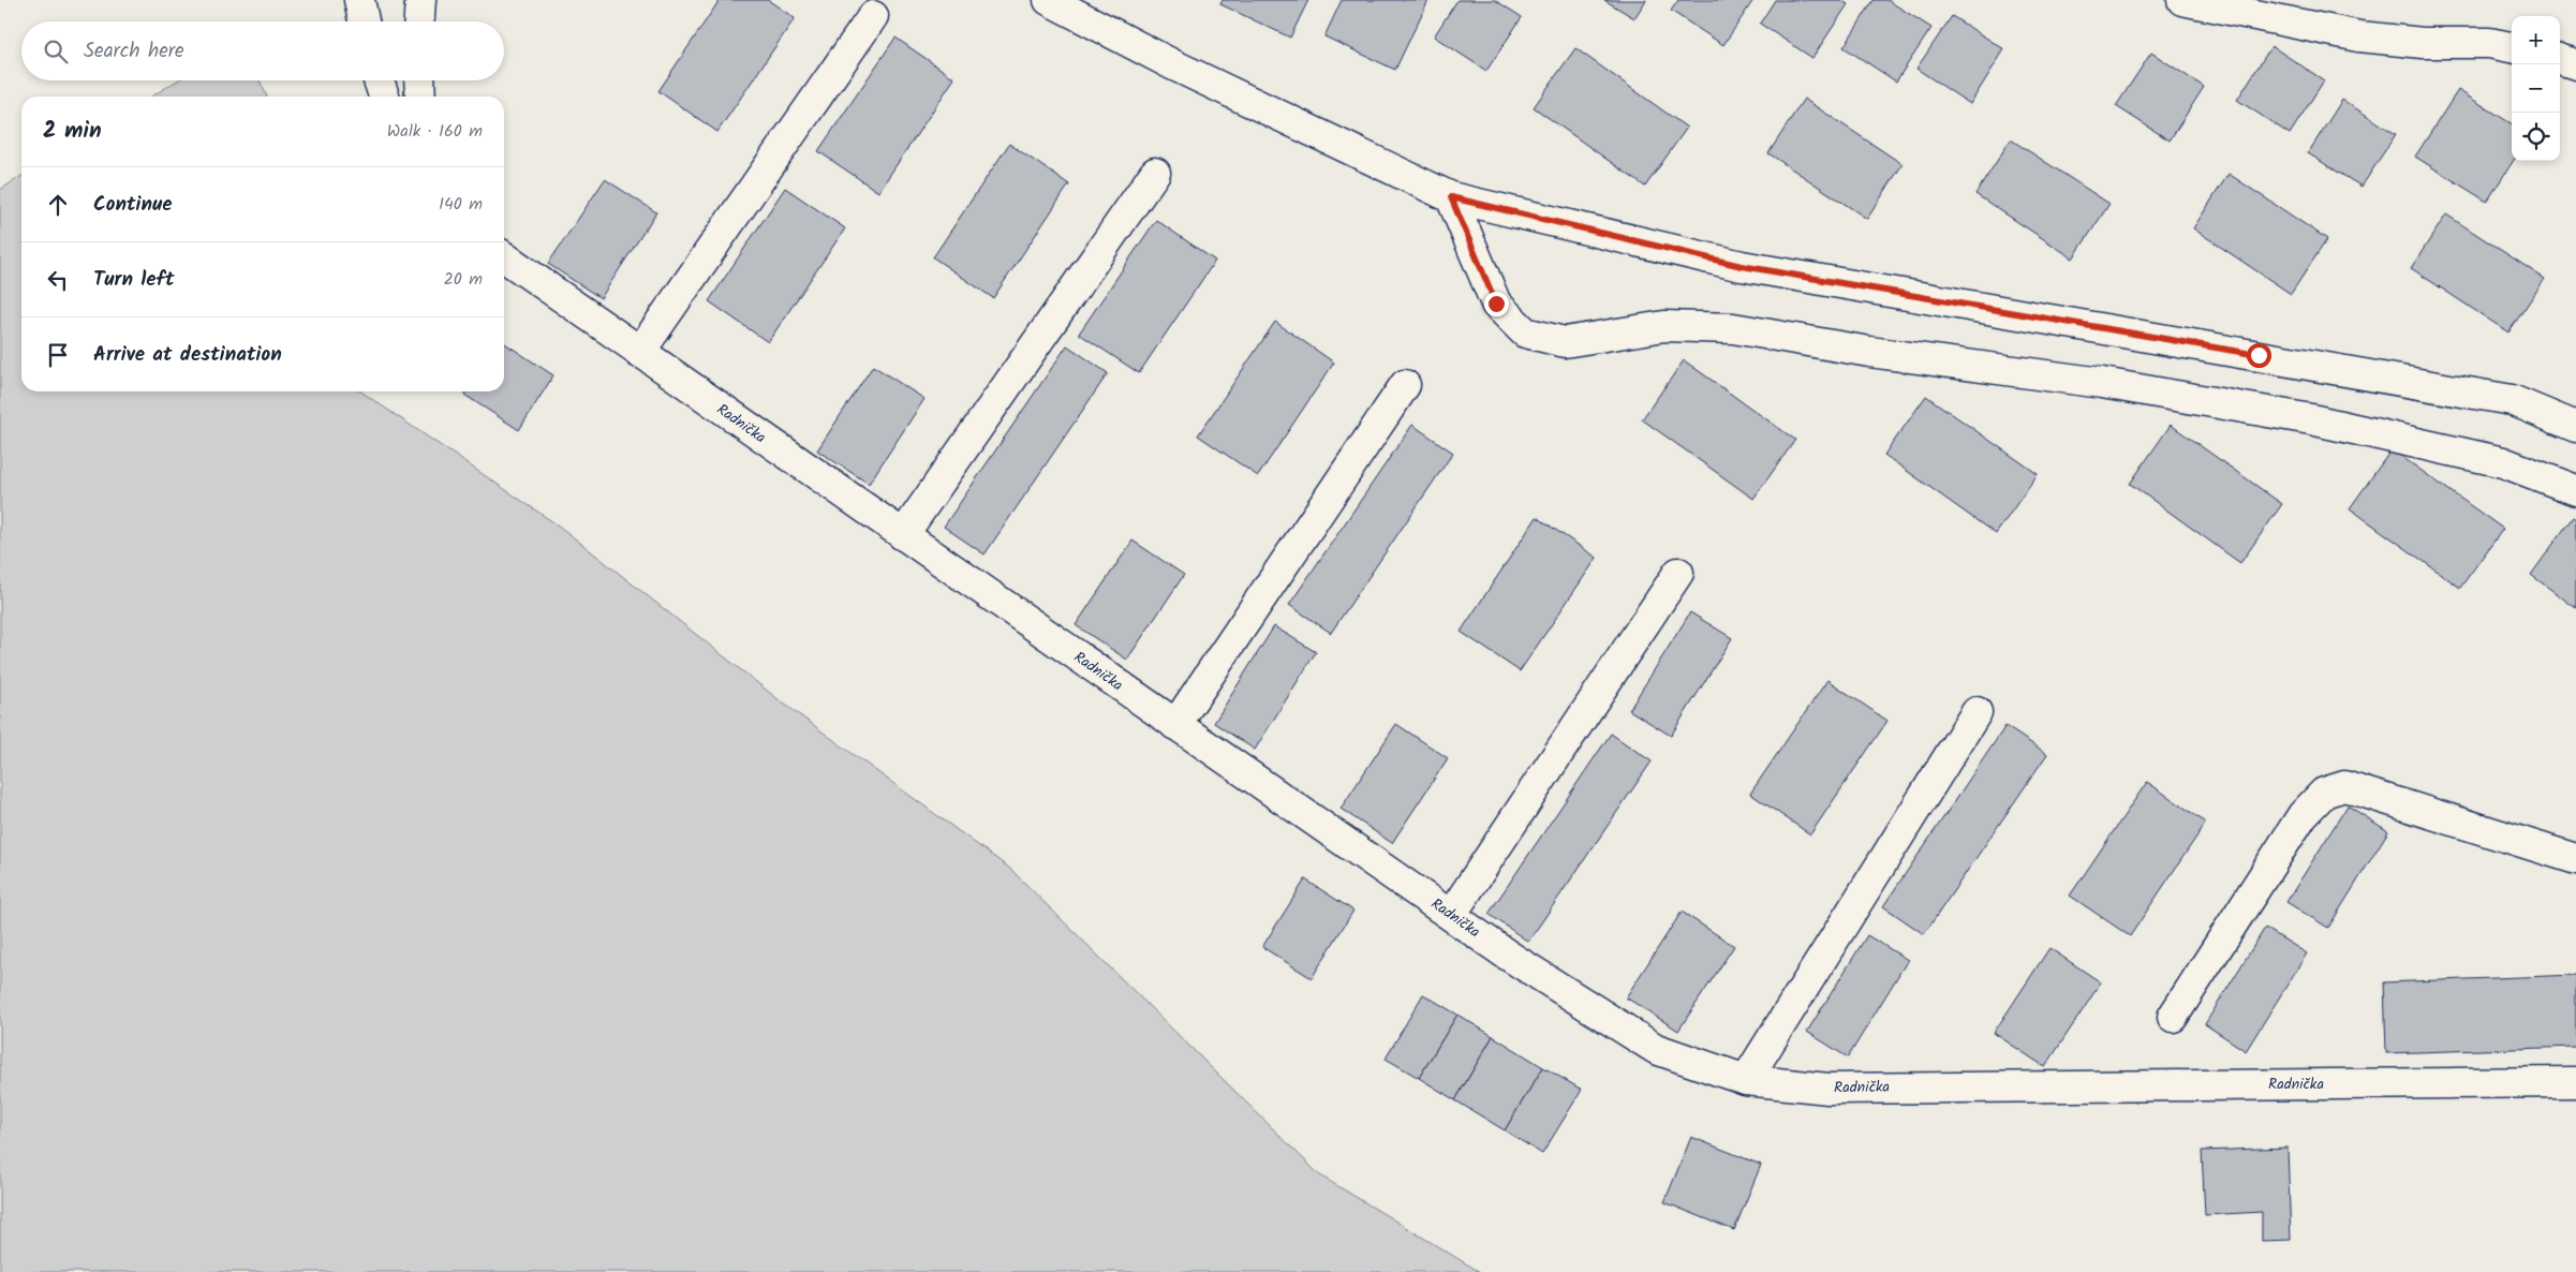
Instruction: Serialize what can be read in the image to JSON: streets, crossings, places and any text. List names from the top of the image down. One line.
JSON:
{"streets":{"street":["Radnička"]},"page":{"map_buttons":["+","−"],"search":"Search here","heading":["2 min","Walk · 160 m"],"list":[["Continue","140 m"],["Turn left","20 m"],"Arrive at destination"]}}
